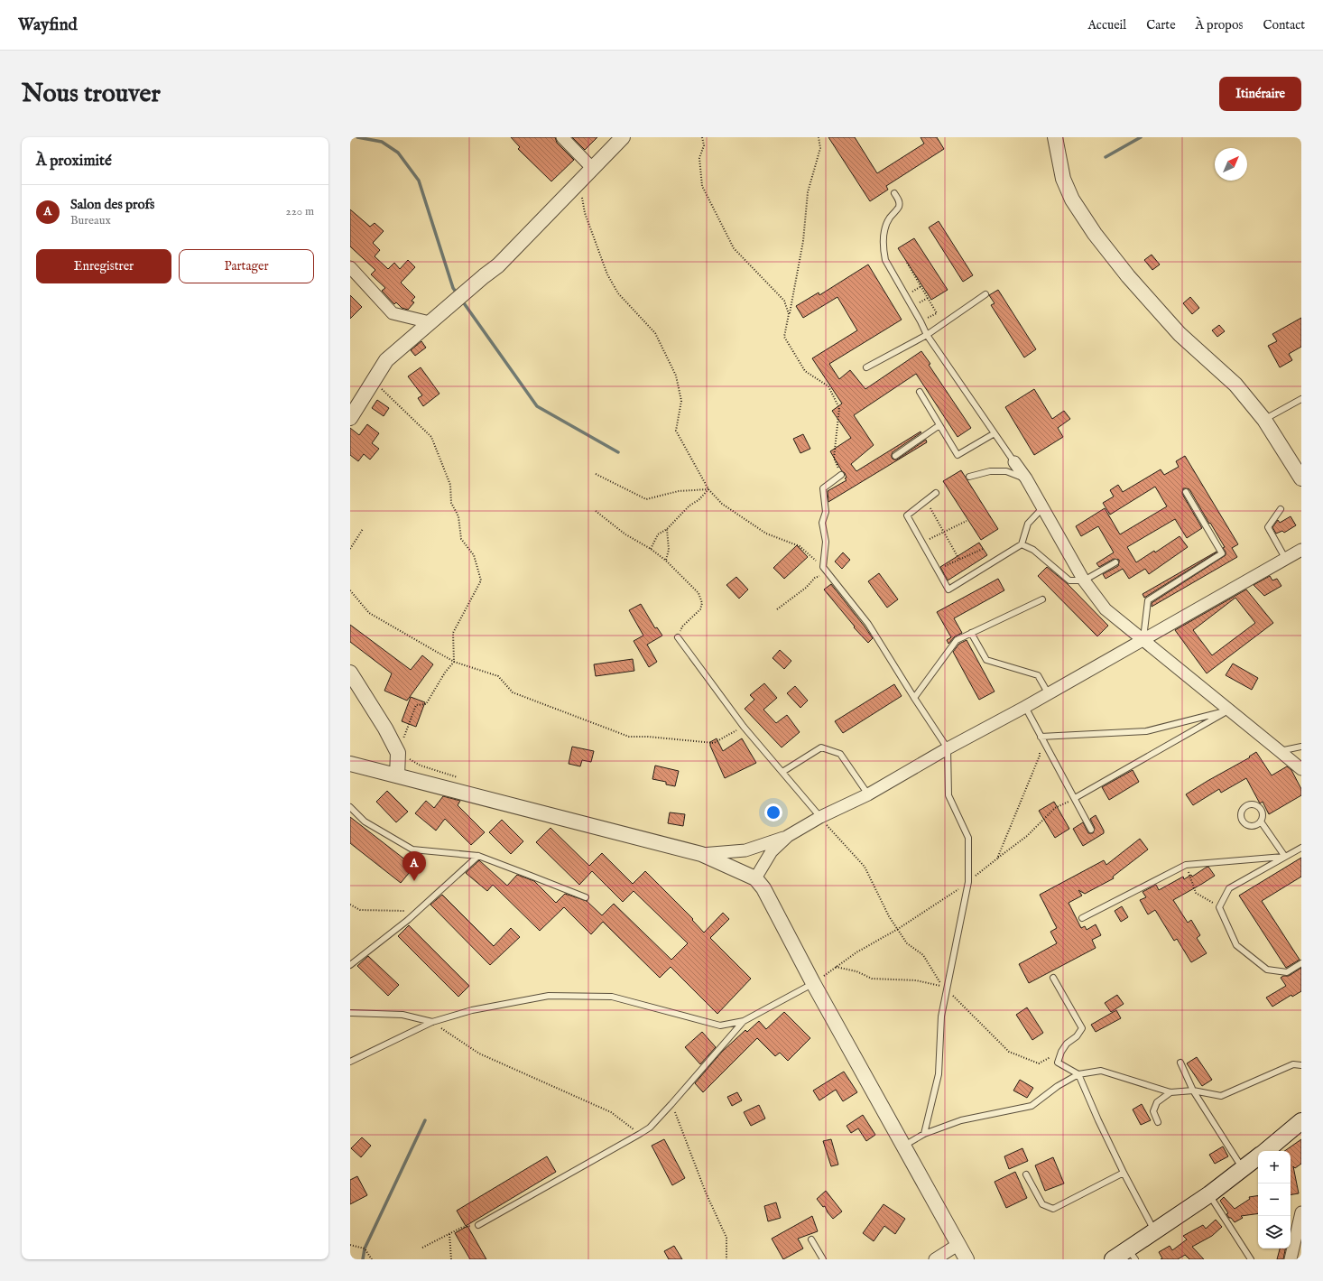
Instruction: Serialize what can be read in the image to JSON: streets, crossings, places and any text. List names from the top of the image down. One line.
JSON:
{"north":"top right","page":{"header":"Wayfind","nav":["Accueil","Carte","À propos","Contact"],"buttons":["Itinéraire",["Enregistrer","Partager"]],"title":"Nous trouver","heading":"À proximité","list":[{"mark":"A","name":"Salon des profs","note":"Bureaux","value":"220 m"}],"pins":"A","map_buttons":["+","−"]}}
